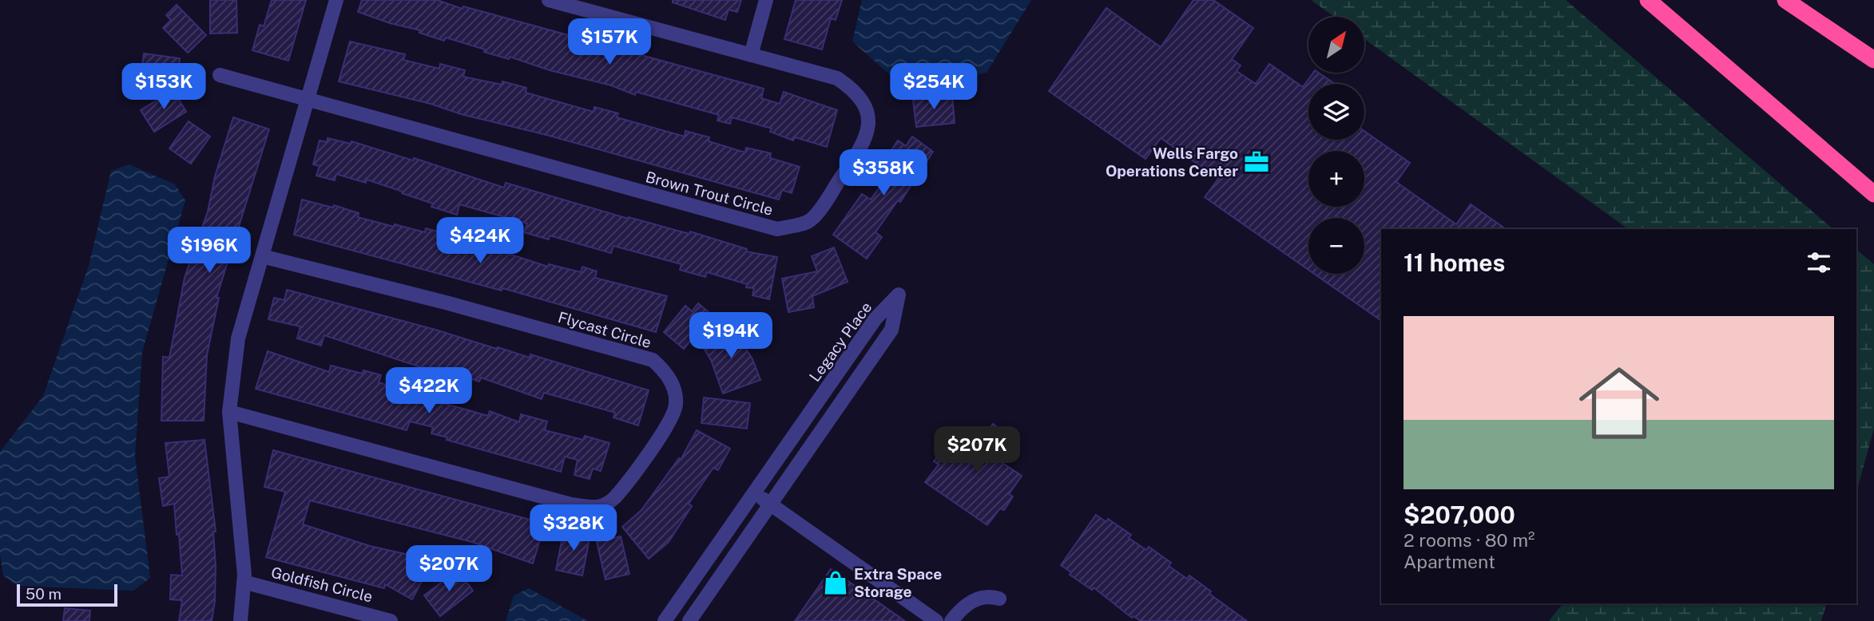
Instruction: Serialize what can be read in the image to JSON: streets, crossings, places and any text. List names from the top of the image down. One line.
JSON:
{"streets":{"street":["Brown Trout Circle","Flycast Circle","Legacy Place","Goldfish Circle"]},"places":{"office":["Wells Fargo Operations Center"],"shop":["Extra Space Storage"]},"scale_bar":"50 m","north":"top right","page":{"map_buttons":["+","−"],"price":["$157K","$153K","$254K","$358K","$424K","$196K","$194K","$422K","$207K","$328K","$207K"],"heading":"11 homes","list":[{"name":"$207,000","note":"2 rooms · 80 m² · Apartment"}],"scale":"50 m"}}
